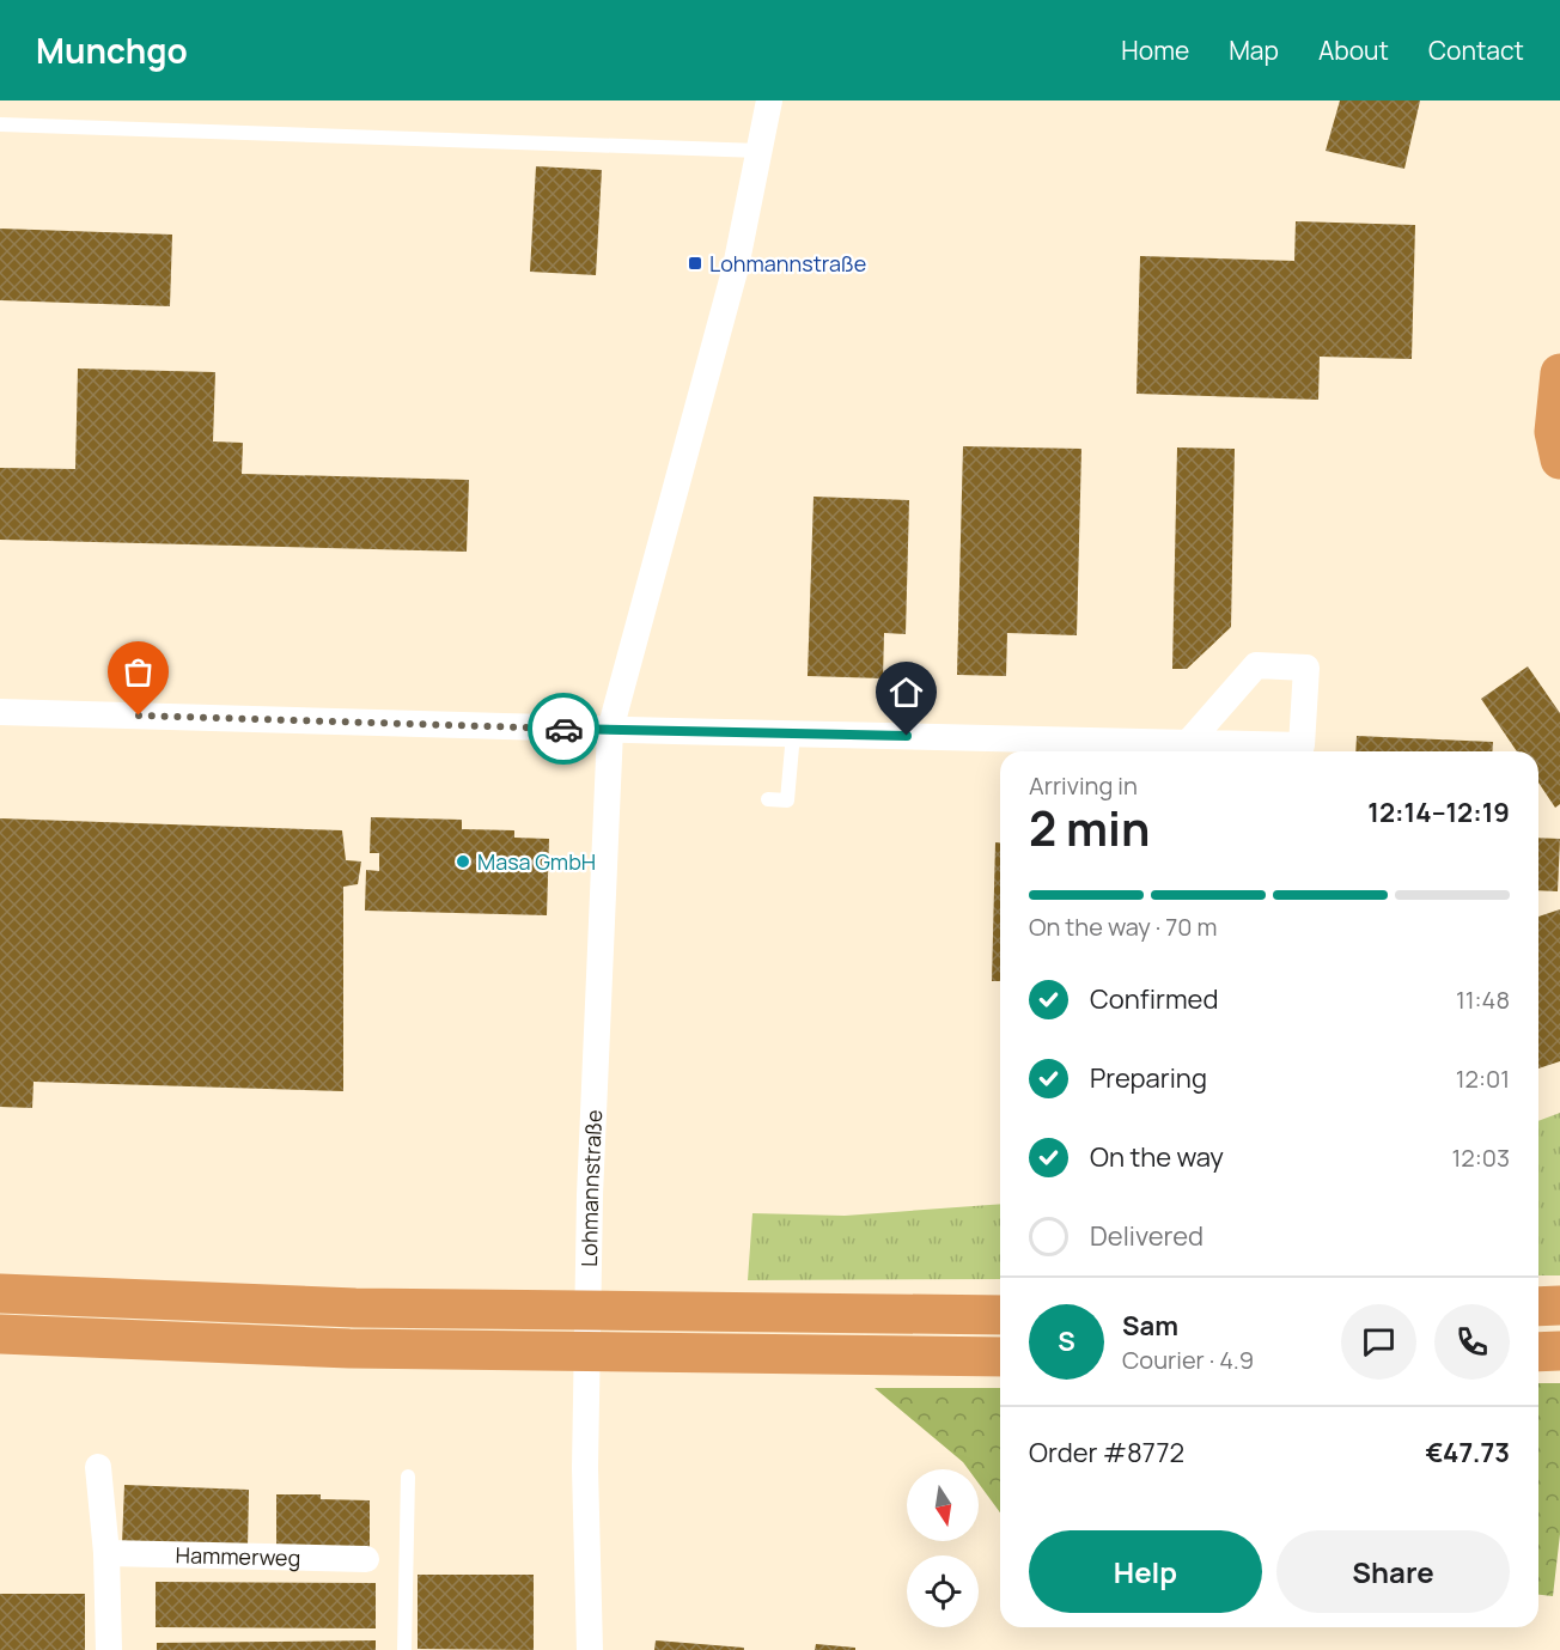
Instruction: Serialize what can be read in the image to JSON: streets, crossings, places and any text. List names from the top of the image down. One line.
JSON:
{"streets":{"street":["Lohmannstraße","Hammerweg"]},"places":{"transit":["Lohmannstraße"],"other":["Masa GmbH"]},"north":"bottom","page":{"header":"Munchgo","nav":["Home","Map","About","Contact"],"heading":["2 min","Arriving in","12:14–12:19"],"panel":["Sam","Courier · 4.9","Order #8772","€47.73"],"bar":"On the way · 70 m","list":[["Confirmed","11:48"],["Preparing","12:01"],["On the way","12:03"],"Delivered"],"round":"S","buttons":["Help","Share"]}}
